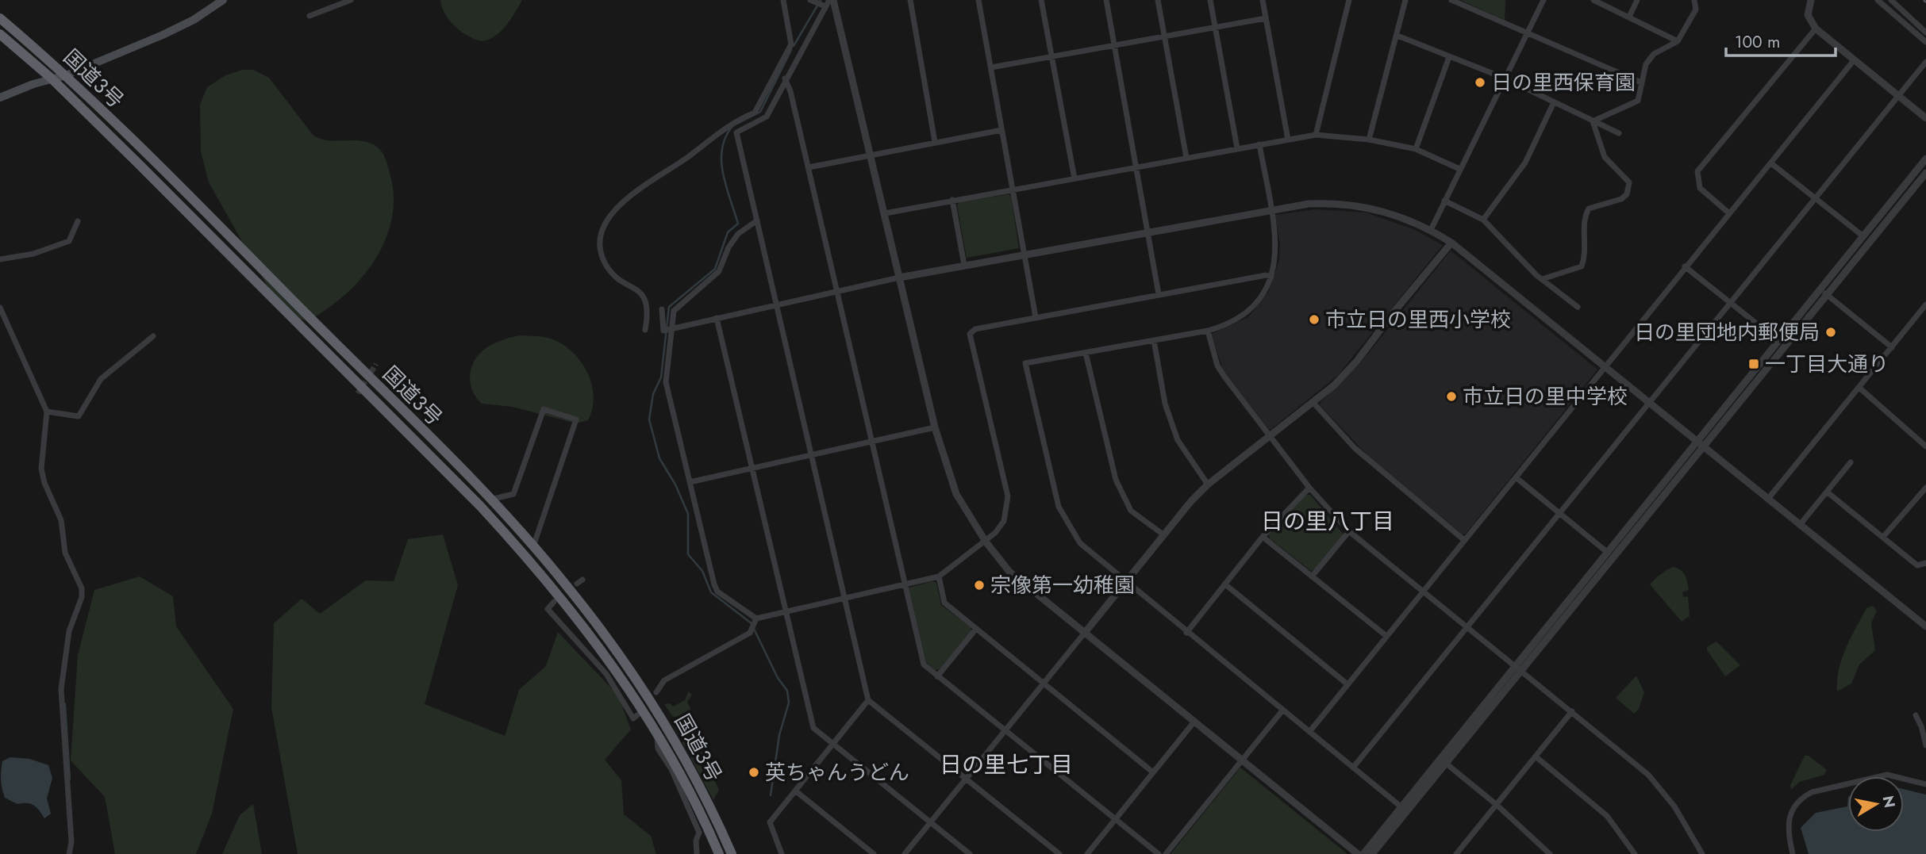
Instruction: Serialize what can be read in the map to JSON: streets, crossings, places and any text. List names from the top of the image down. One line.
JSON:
{"streets":{"highway":["国道3号"]},"districts":["日の里八丁目","日の里七丁目"],"places":{"other":["日の里西保育園","市立日の里西小学校","日の里団地内郵便局","市立日の里中学校","宗像第一幼稚園","英ちゃんうどん"],"transit":["一丁目大通り"]},"scale_bar":"100 m","north":"right"}
